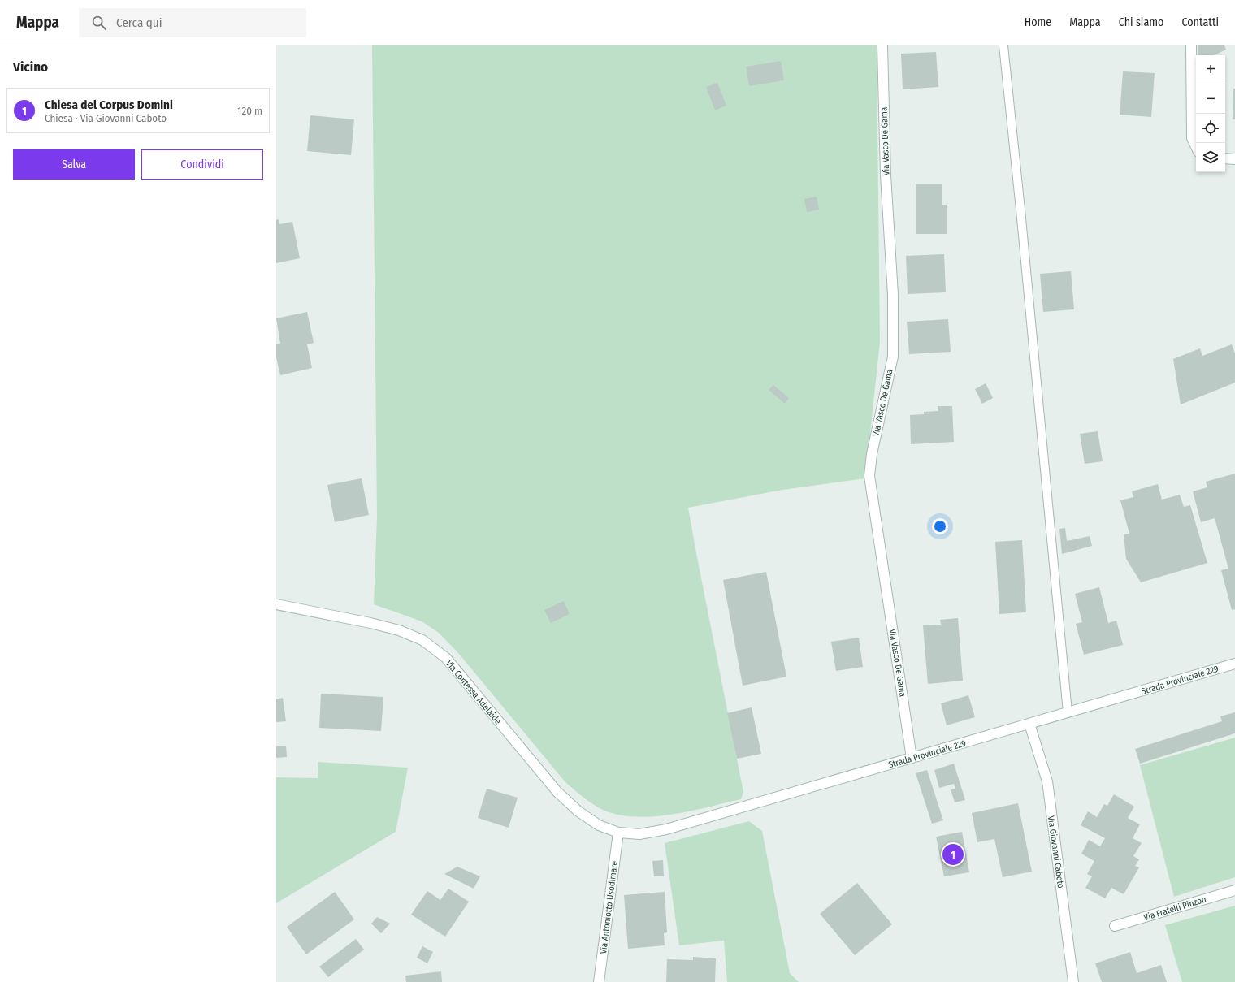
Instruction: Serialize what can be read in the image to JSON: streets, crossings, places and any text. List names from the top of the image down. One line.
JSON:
{"streets":{"street":["Via Vasco De Gama","Strada Provinciale 229","Via Contessa Adelaide","Via Giovanni Caboto","Via Antoniotto Usodimare","Via Fratelli Pinzon"]},"crossings":[["Via Vasco De Gama","Strada Provinciale 229"],["Strada Provinciale 229","Via Contessa Adelaide"],["Strada Provinciale 229","Via Giovanni Caboto"],["Strada Provinciale 229","Via Antoniotto Usodimare"],["Via Contessa Adelaide","Via Antoniotto Usodimare"]],"page":{"header":"Mappa","search":"Cerca qui","nav":["Home","Mappa","Chi siamo","Contatti"],"heading":"Vicino","map_buttons":["+","−"],"list":[{"mark":"1","name":"Chiesa del Corpus Domini","note":"Chiesa · Via Giovanni Caboto","value":"120 m"}],"buttons":["Salva","Condividi"],"pins":"1"}}
